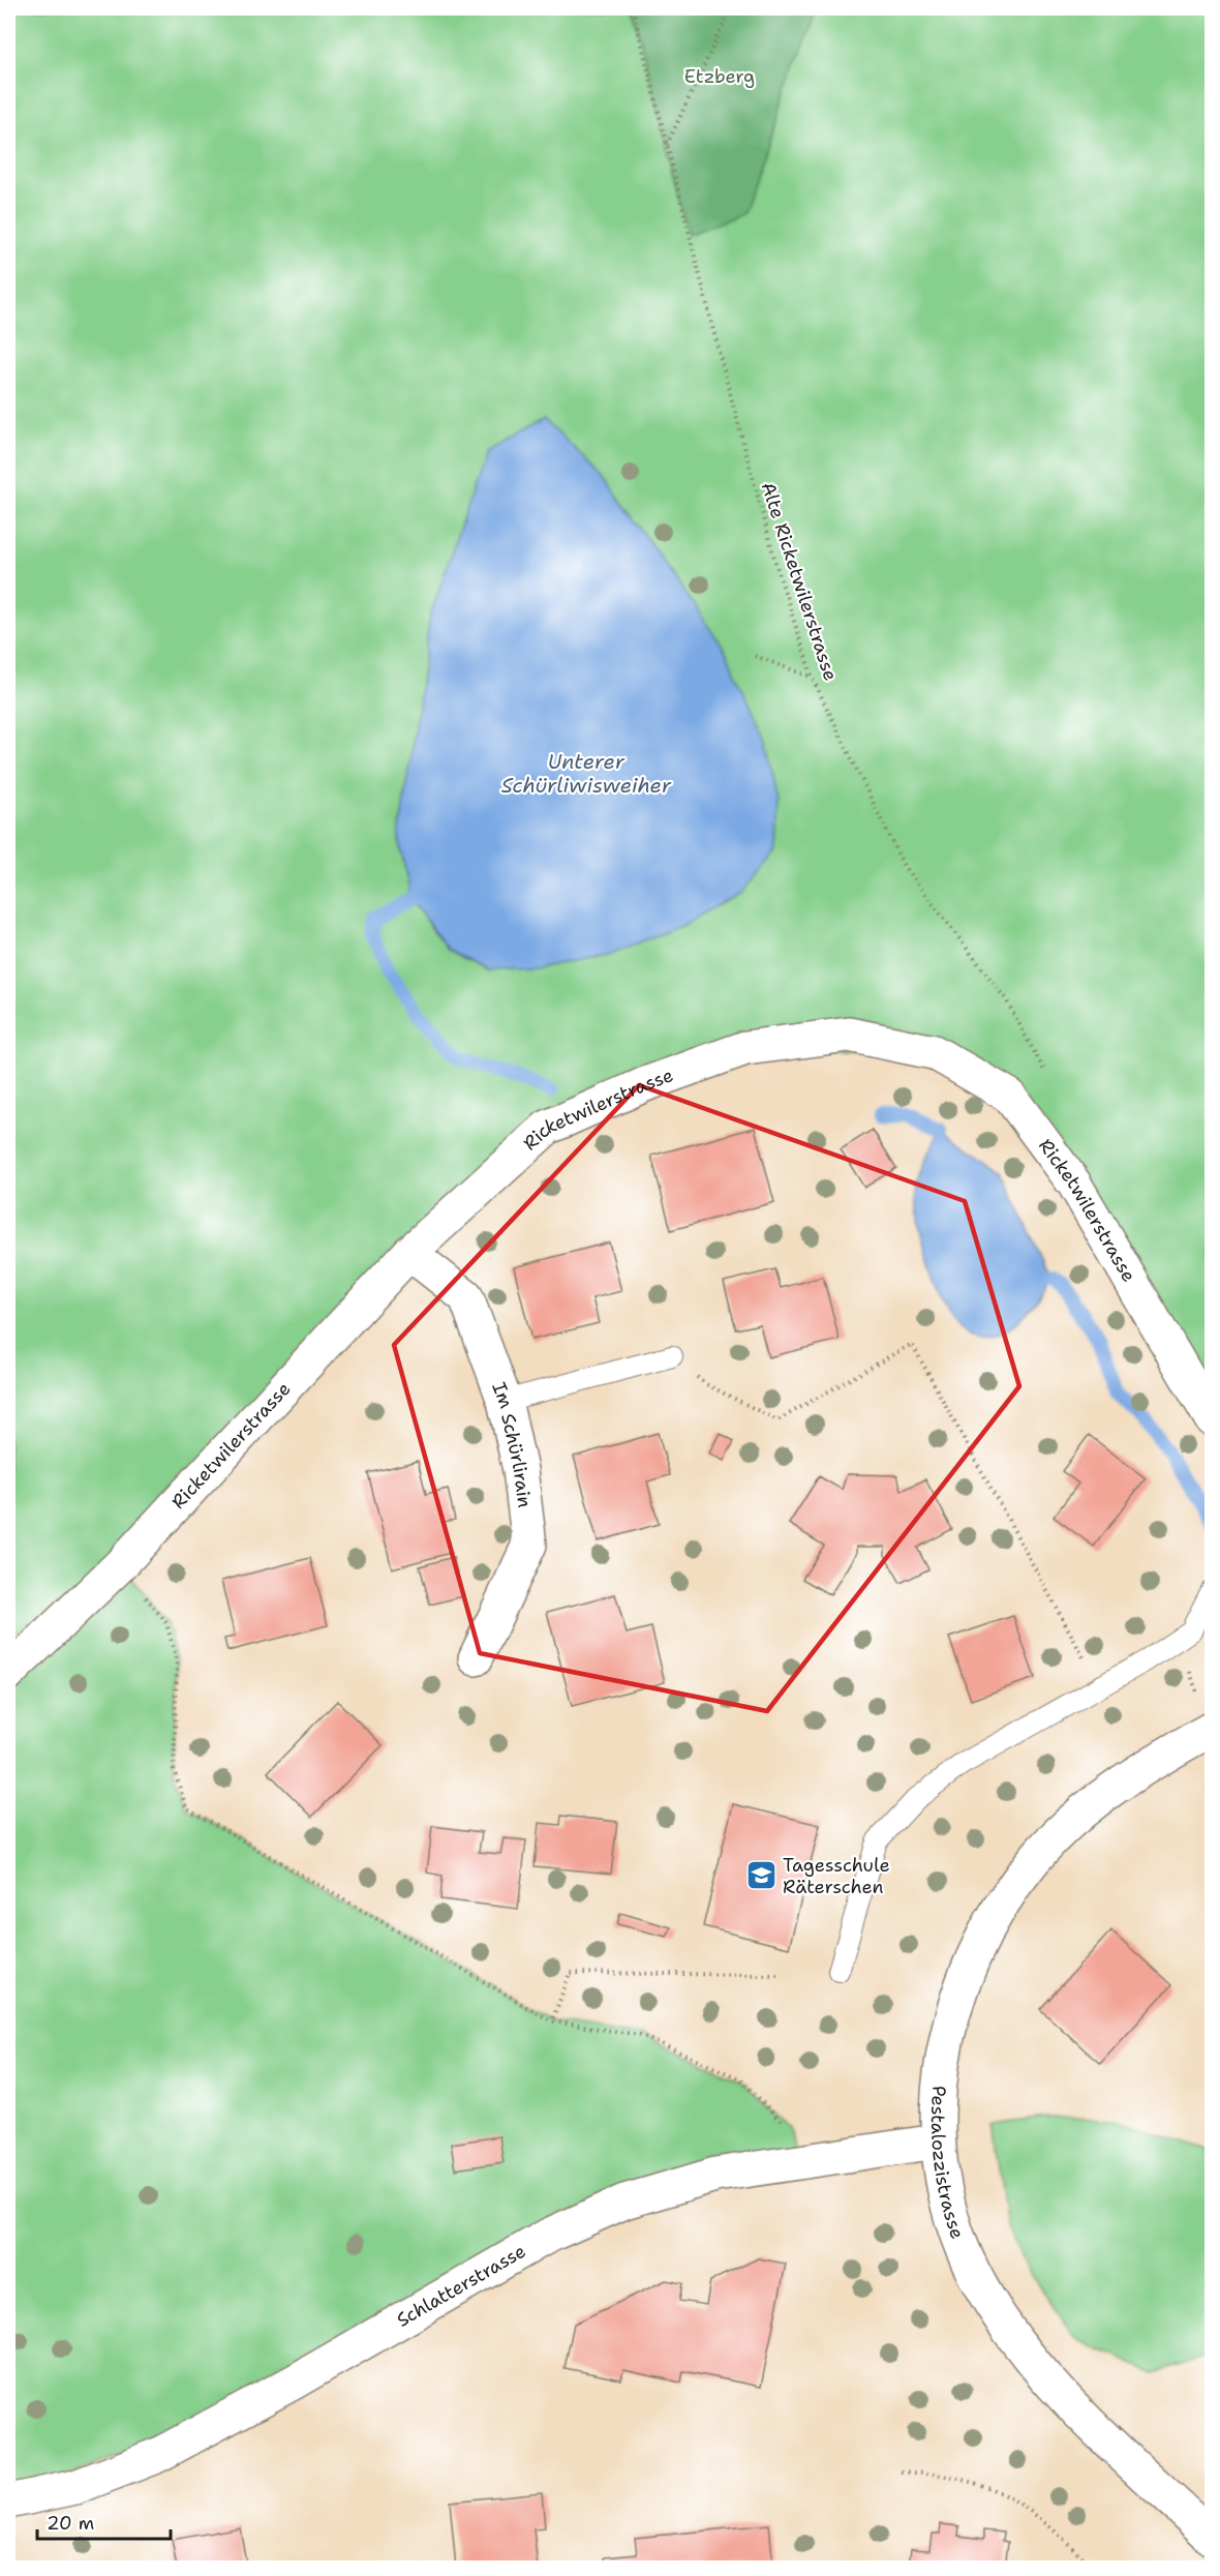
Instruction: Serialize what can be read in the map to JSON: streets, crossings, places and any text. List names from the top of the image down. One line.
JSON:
{"streets":{"street":["Ricketwilerstrasse","Im Schürlirain","Pestalozzistrasse","Schlatterstrasse"],"path":["Alte Ricketwilerstrasse"]},"crossings":[["Ricketwilerstrasse","Im Schürlirain"],["Pestalozzistrasse","Schlatterstrasse"]],"water":["Unterer Schürliwisweiher"],"parks":["Etzberg"],"places":{"school or university":["Tagesschule Räterschen"]},"scale_bar":"20 m"}
